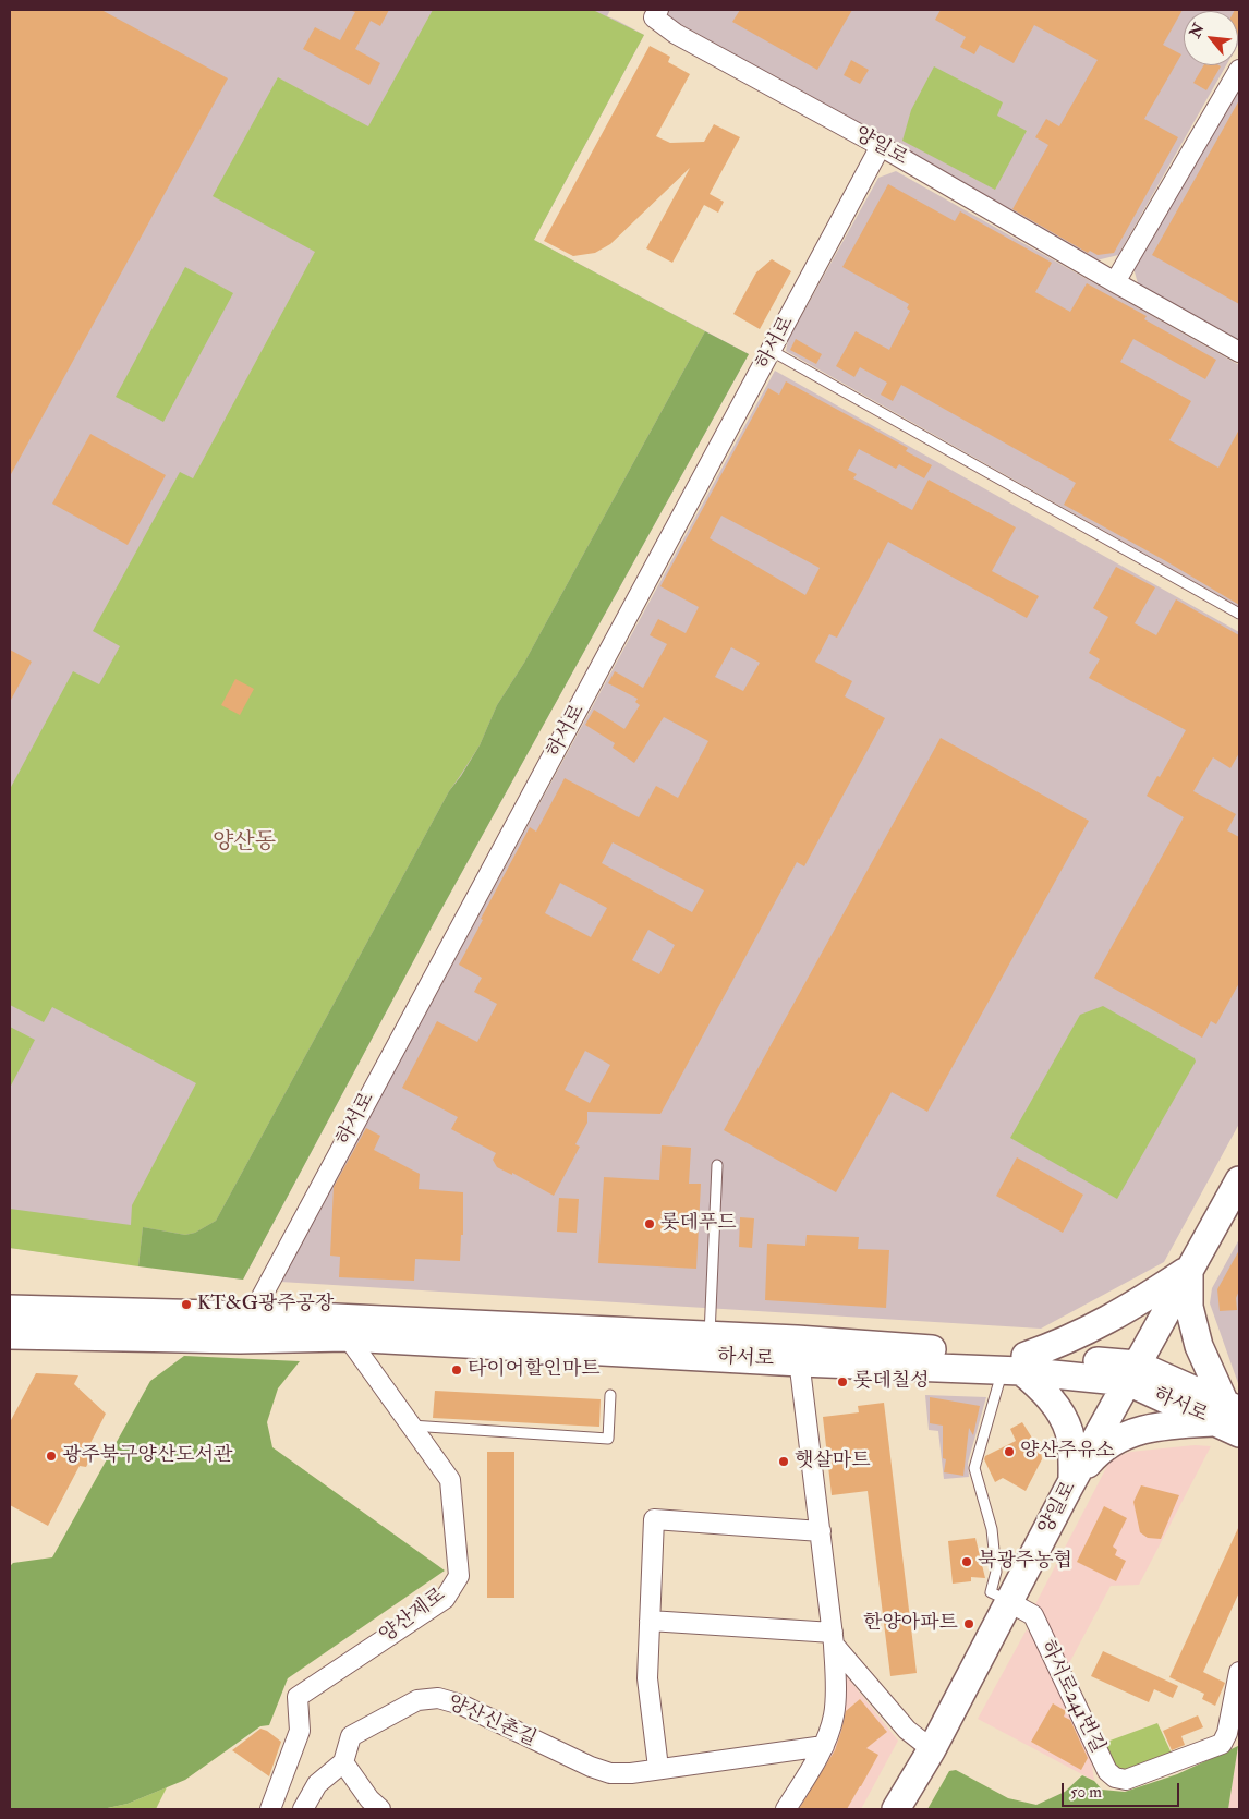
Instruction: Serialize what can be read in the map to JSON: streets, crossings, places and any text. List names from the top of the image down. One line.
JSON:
{"streets":{"main road":["양일로","하서로"],"street":["양산제로","하서로241번길","양산신촌길"]},"crossings":[["양일로","하서로"],["양일로","하서로241번길"],["하서로","양산제로"]],"districts":["양산동"],"places":["롯데푸드","KT&G광주공장","타이어할인마트","롯데칠성","양산주유소","광주북구양산도서관","햇살마트","북광주농협","한양아파트"],"scale_bar":"50 m","north":"top left"}
